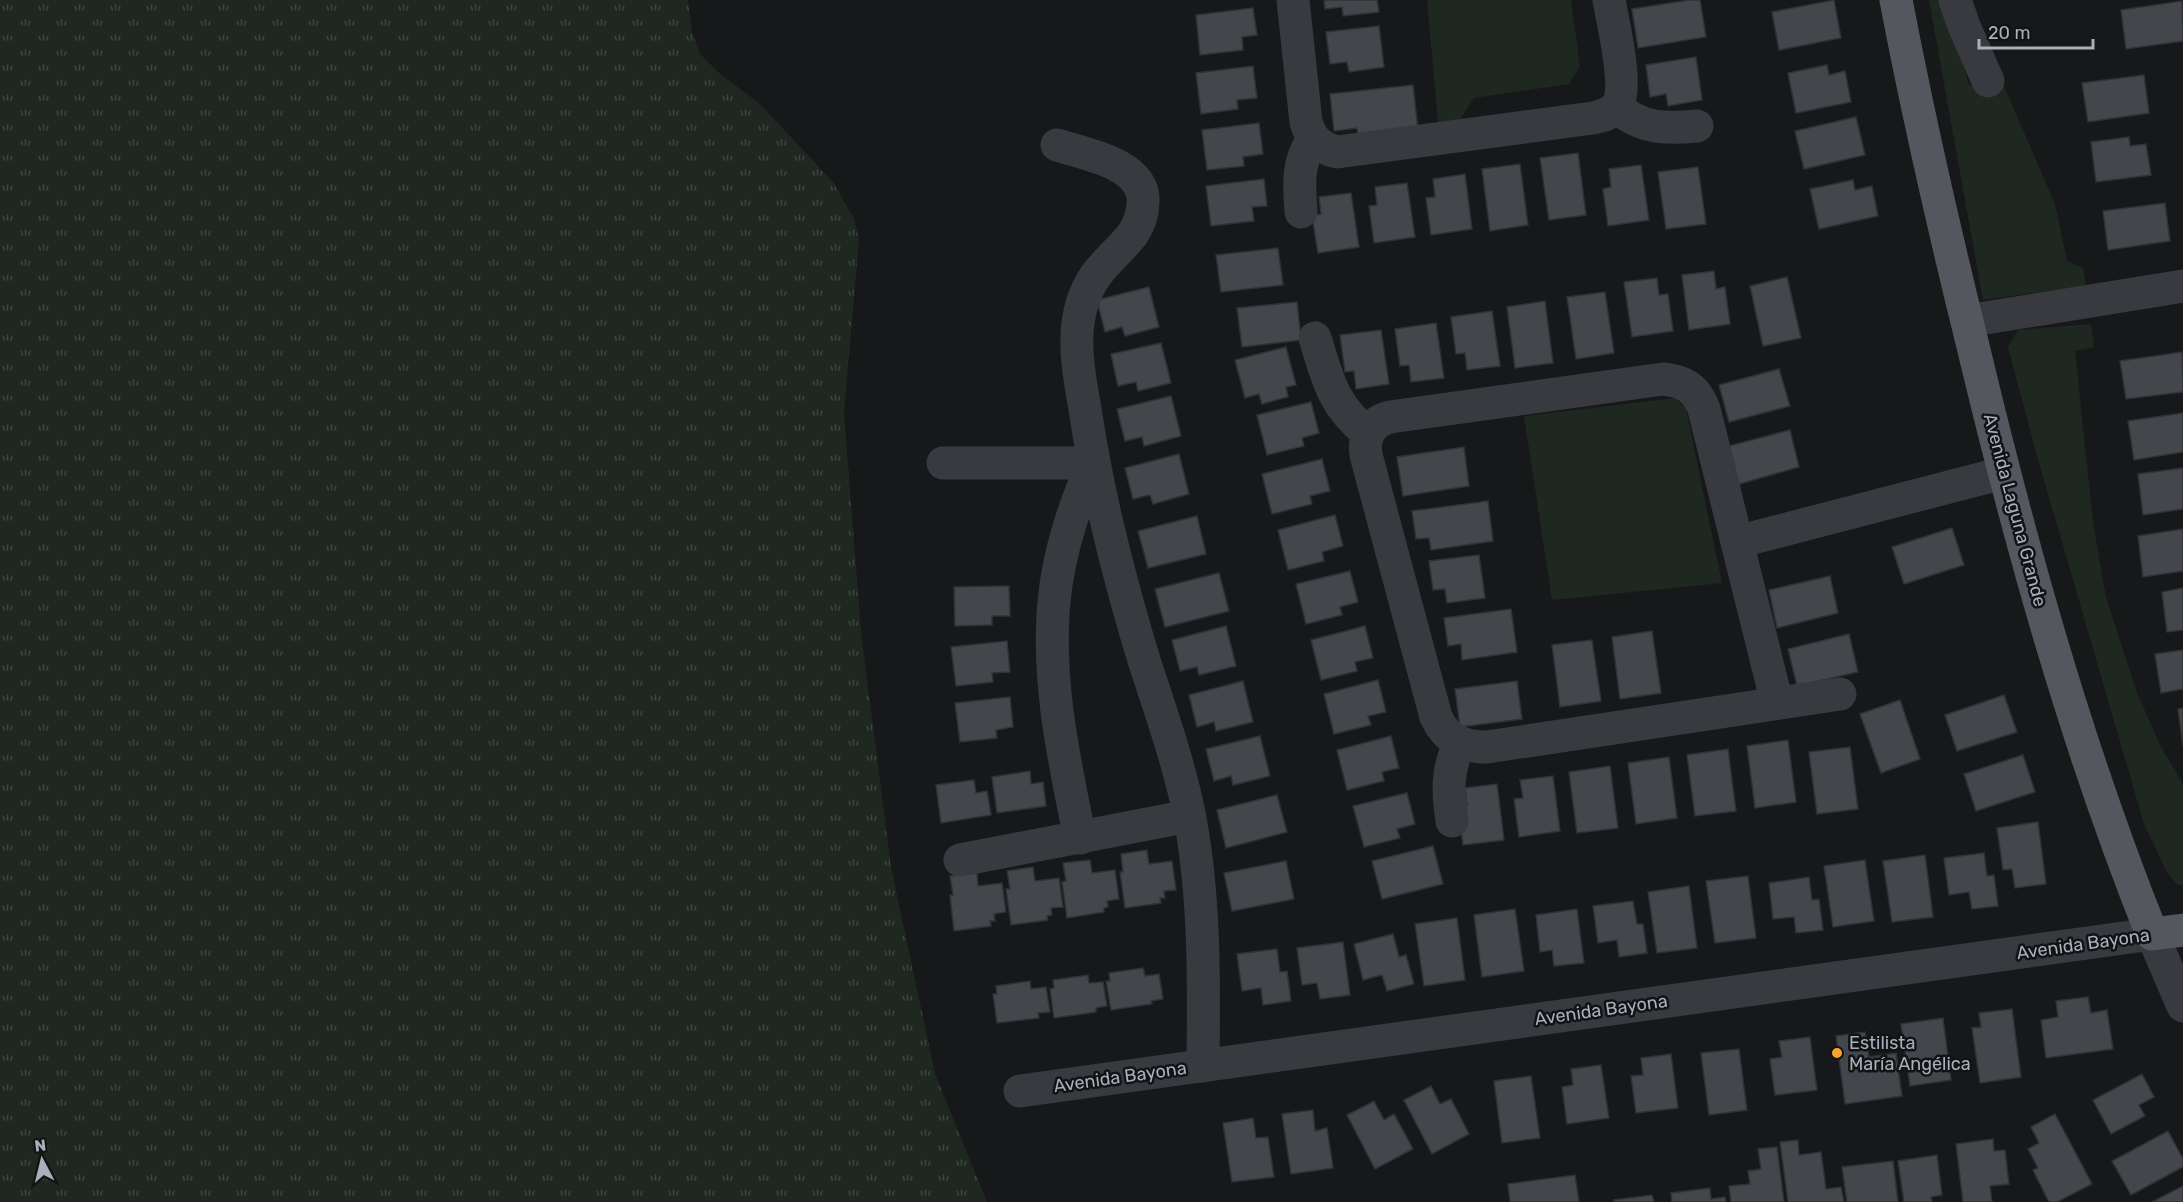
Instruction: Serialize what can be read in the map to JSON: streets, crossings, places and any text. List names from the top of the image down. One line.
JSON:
{"streets":{"main road":["Avenida Laguna Grande"],"street":["Avenida Bayona"]},"crossings":[["Avenida Laguna Grande","Avenida Bayona"]],"places":["Estilista María Angélica"],"scale_bar":"20 m","north":"top"}
